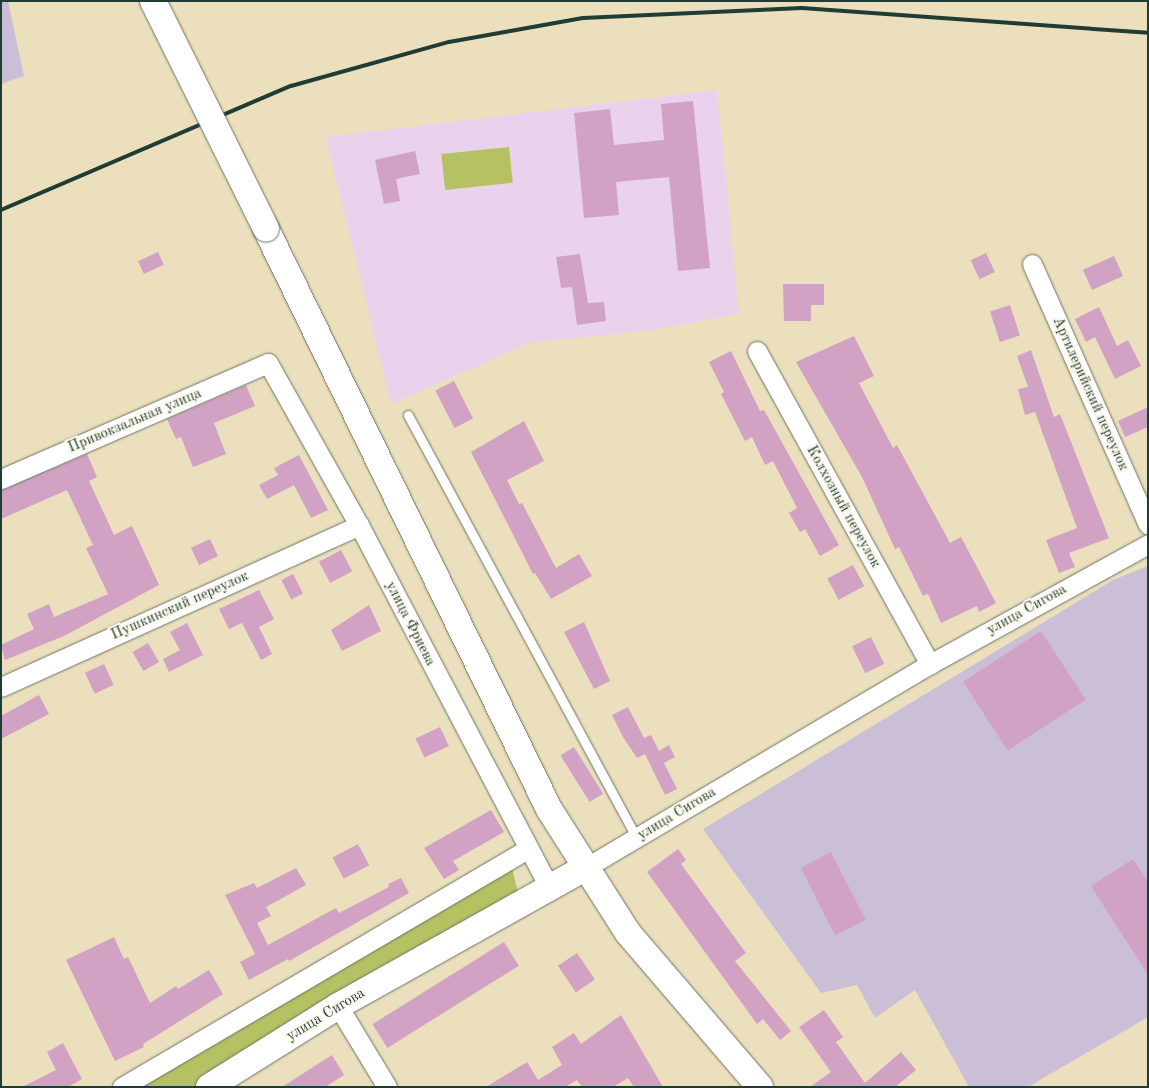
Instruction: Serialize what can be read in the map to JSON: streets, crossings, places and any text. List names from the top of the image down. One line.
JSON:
{"streets":{"main road":["улица Сигова"],"street":["Артилерийский переулок","Привокзальная улица","Колхозный переулок","Пушкинский переулок","улица Фриева"]},"crossings":[["Привокзальная улица","улица Фриева"],["Колхозный переулок","улица Сигова"],["Пушкинский переулок","улица Фриева"],["улица Сигова","улица Фриева"]]}
